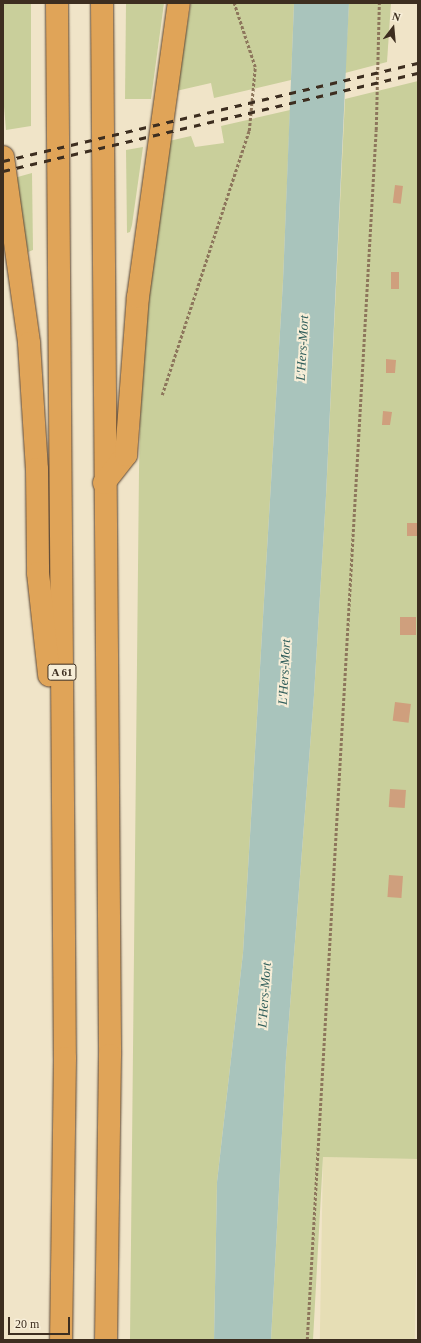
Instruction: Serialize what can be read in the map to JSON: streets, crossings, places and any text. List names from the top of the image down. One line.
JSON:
{"streets":{"highway":["A 61"]},"water":["L'Hers-Mort"],"scale_bar":"20 m","north":"top"}
